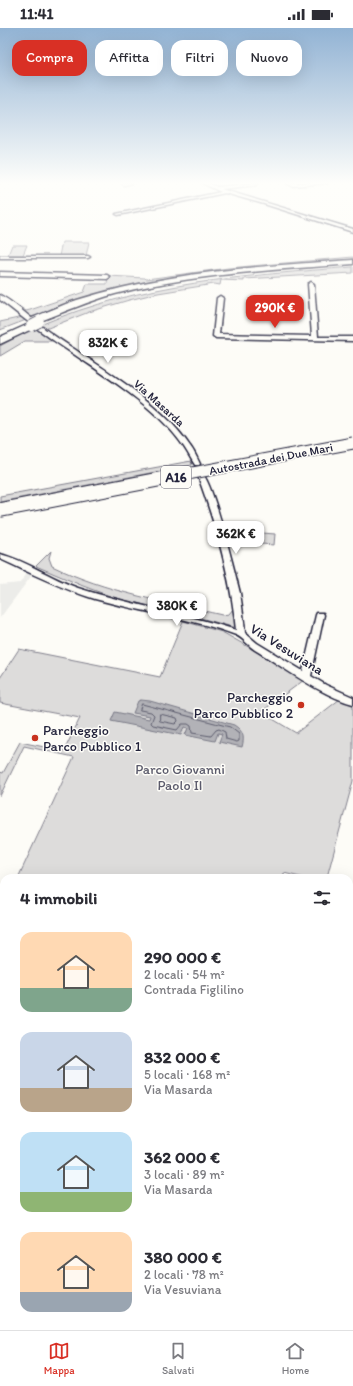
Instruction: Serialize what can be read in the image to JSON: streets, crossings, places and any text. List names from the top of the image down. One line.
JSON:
{"streets":{"highway":["Autostrada dei Due Mari","A16"],"street":["Via Masarda","Via Vesuviana"]},"parks":["Parco Giovanni Paolo II"],"places":["Parcheggio Parco Pubblico 2","Parcheggio Parco Pubblico 1"],"page":{"status":"11:41","chip":["Compra","Affitta","Filtri","Nuovo"],"price":["290K €","832K €","362K €","380K €"],"heading":"4 immobili","list":[{"name":"290 000 €","note":"2 locali · 54 m² · Contrada Figlilino"},{"name":"832 000 €","note":"5 locali · 168 m² · Via Masarda"},{"name":"362 000 €","note":"3 locali · 89 m² · Via Masarda"},{"name":"380 000 €","note":"2 locali · 78 m² · Via Vesuviana"}],"tabs":["Mappa","Salvati","Home"]}}
